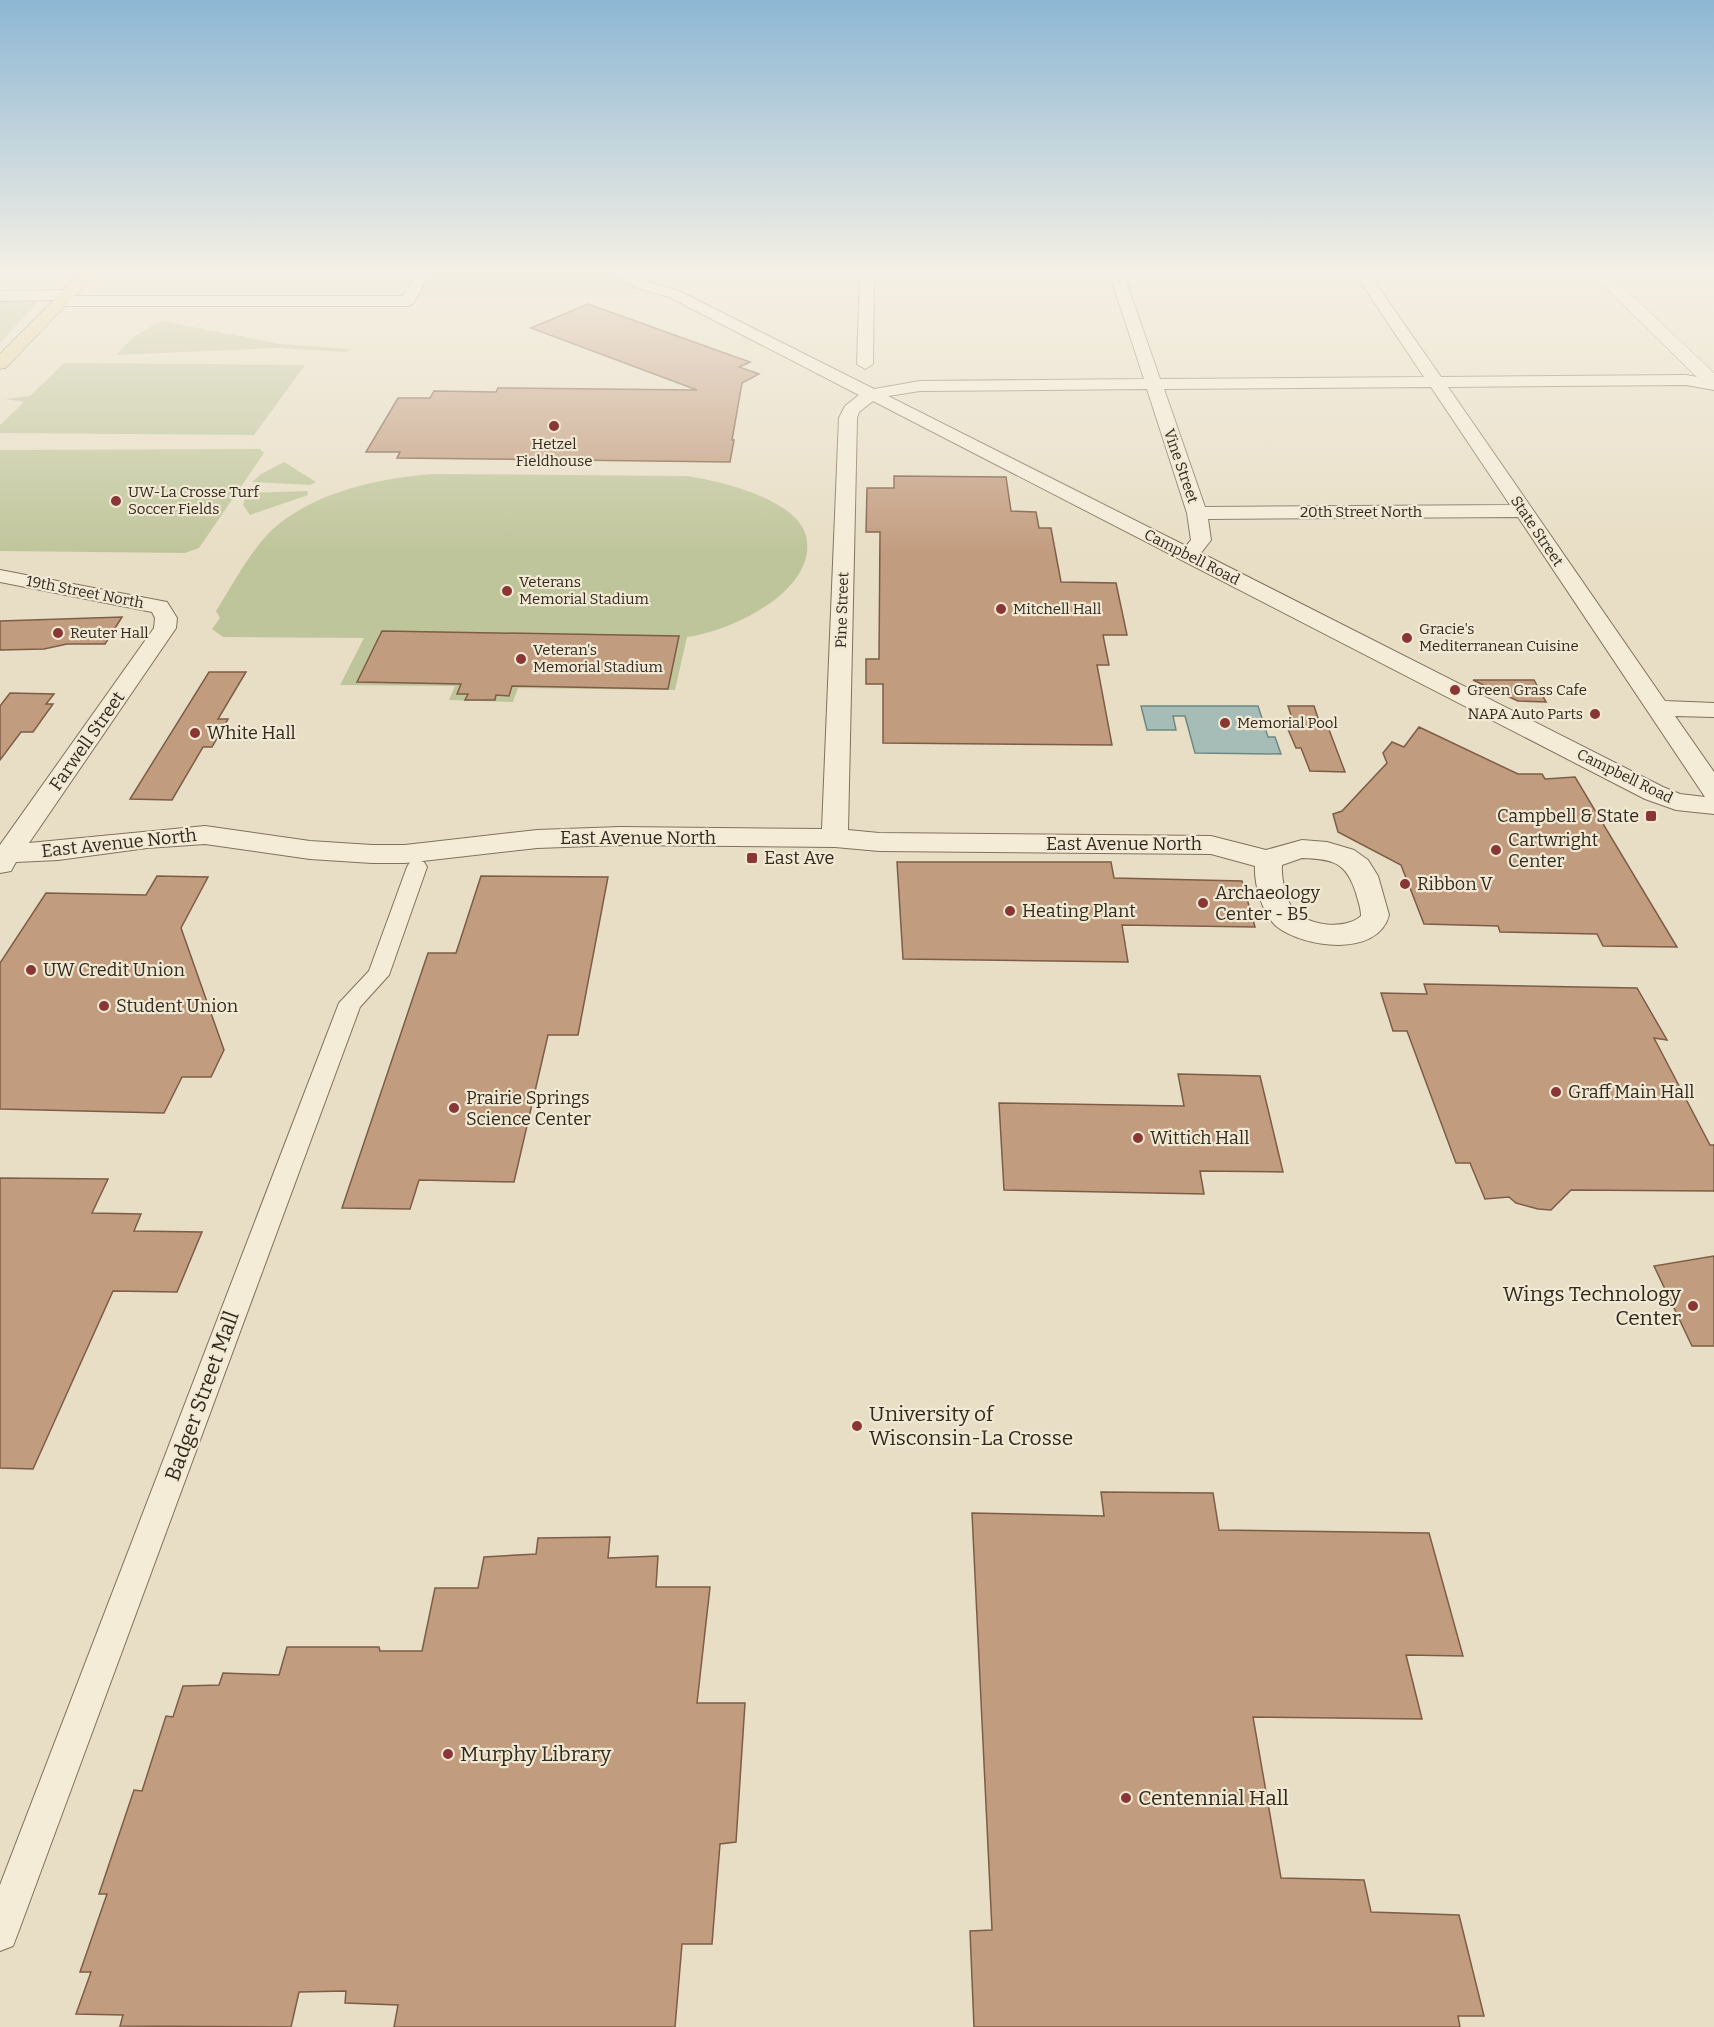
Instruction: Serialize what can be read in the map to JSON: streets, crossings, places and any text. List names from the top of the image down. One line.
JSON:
{"streets":{"street":["Vine Street","20th Street North","State Street","Campbell Road","19th Street North","Pine Street","Farwell Street","East Avenue North","Badger Street Mall"]},"crossings":[["Vine Street","20th Street North"],["Vine Street","Campbell Road"],["20th Street North","State Street"],["Campbell Road","Pine Street"],["19th Street North","Farwell Street"],["Pine Street","East Avenue North"],["Farwell Street","East Avenue North"]],"places":{"other":["Hetzel Fieldhouse","UW-La Crosse Turf Soccer Fields","Veterans Memorial Stadium","Mitchell Hall","Reuter Hall","Gracie's Mediterranean Cuisine","Veteran's Memorial Stadium","Green Grass Cafe","NAPA Auto Parts","Memorial Pool","White Hall","Cartwright Center","Ribbon V","Archaeology Center - B5","Heating Plant","UW Credit Union","Student Union","Graff Main Hall","Prairie Springs Science Center","Wittich Hall","Wings Technology Center","University of Wisconsin-La Crosse","Murphy Library","Centennial Hall"],"transit":["Campbell & State","East Ave"]}}
